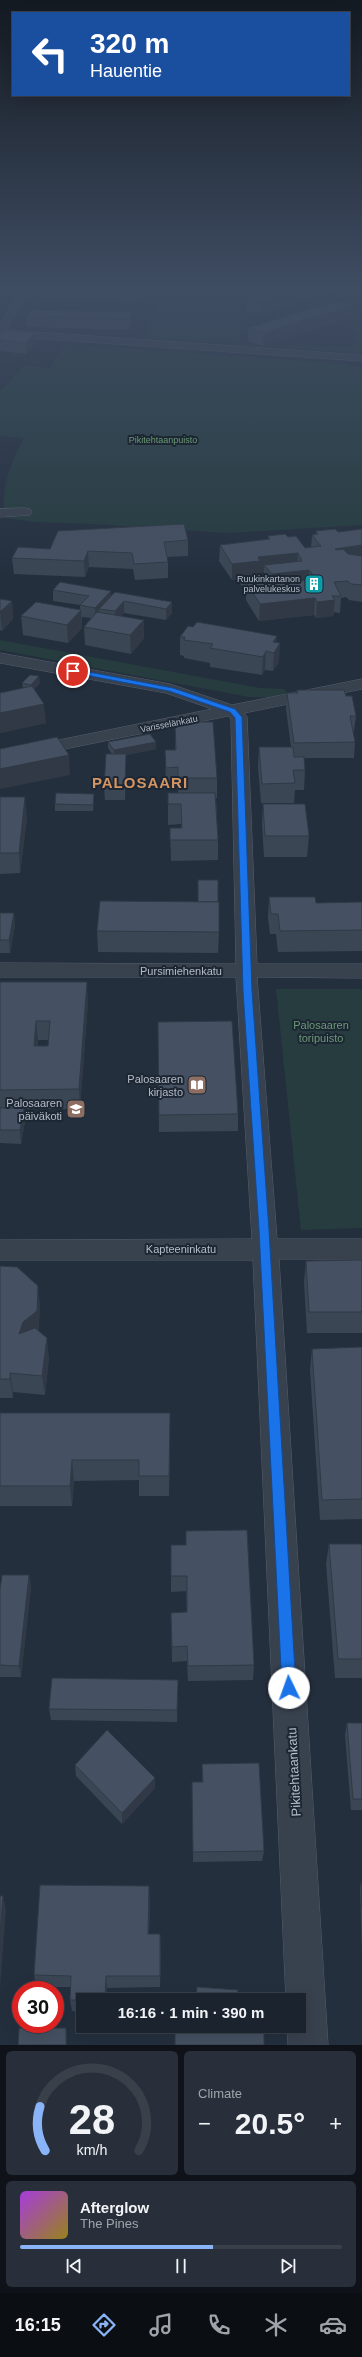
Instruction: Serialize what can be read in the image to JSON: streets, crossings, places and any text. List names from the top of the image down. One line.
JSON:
{"streets":{"street":["Varisselänkatu","Pursimiehenkatu","Kapteeninkatu","Pikitehtaankatu"]},"crossings":[["Varisselänkatu","Pikitehtaankatu"],["Pursimiehenkatu","Pikitehtaankatu"],["Kapteeninkatu","Pikitehtaankatu"]],"districts":["PALOSAARI"],"parks":["Pikitehtaanpuisto","Palosaaren toripuisto"],"places":{"building":["Ruukinkartanon palvelukeskus"],"library":["Palosaaren kirjasto"],"school or university":["Palosaaren päiväkoti"]},"page":{"turn":["320 m","Hauentie"],"limit":"30","trip":"16:16 · 1 min · 390 m","tile":"Climate","heat":["−","20.5°","+"],"song":["Afterglow","The Pines"],"tabs":"16:15","gauge":["28","km/h"]}}
